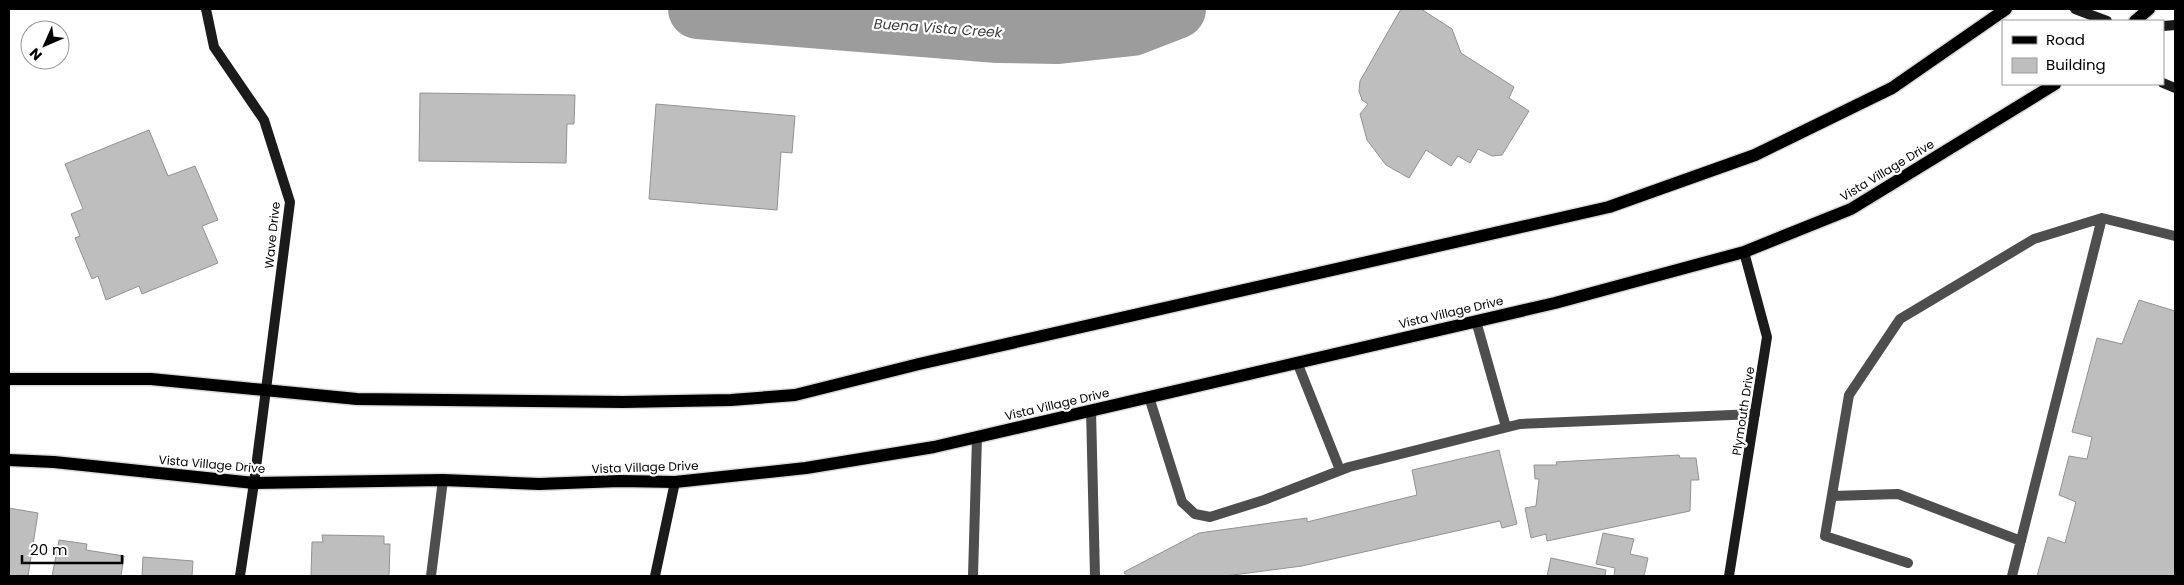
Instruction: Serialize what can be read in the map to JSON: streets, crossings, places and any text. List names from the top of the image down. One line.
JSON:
{"streets":{"main road":["Vista Village Drive"],"street":["Wave Drive","Plymouth Drive"]},"crossings":[["Vista Village Drive","Wave Drive"],["Vista Village Drive","Plymouth Drive"]],"water":["Buena Vista Creek"],"legend":["Road","Building"],"scale_bar":"20 m","north":"bottom left"}
